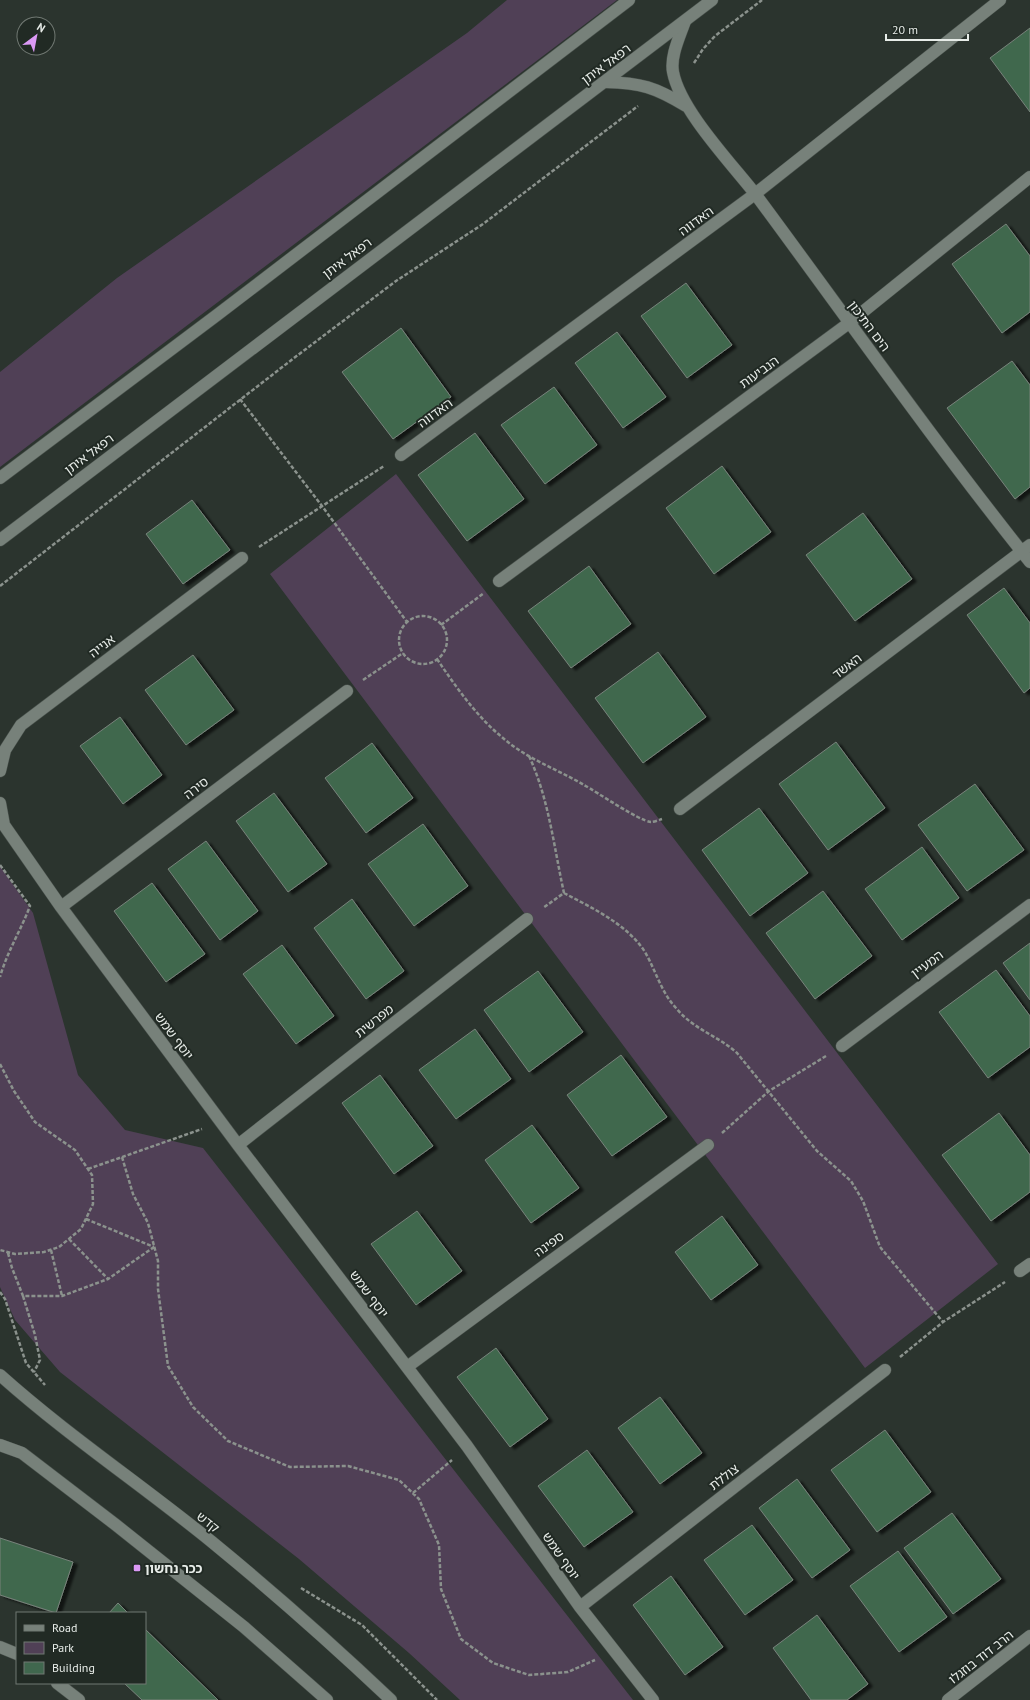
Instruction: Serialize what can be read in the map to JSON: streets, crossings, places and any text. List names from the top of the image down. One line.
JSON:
{"streets":{"street":["רפאל איתן","האדווה","הים התיכון","הנביעות","אנייה","האשד","סירה","המעיין","מפרשית","יוסף שמש","ספינה","צוללת","קדש","הרב דוד בוזגלו"]},"crossings":[["רפאל איתן","הים התיכון"],["האדווה","הים התיכון"],["הים התיכון","הנביעות"],["הים התיכון","האשד"],["סירה","יוסף שמש"],["מפרשית","יוסף שמש"],["יוסף שמש","ספינה"],["יוסף שמש","צוללת"]],"places":{"transit":["ככר נחשון"]},"legend":["Road","Park","Building"],"scale_bar":"20 m","north":"top right"}
